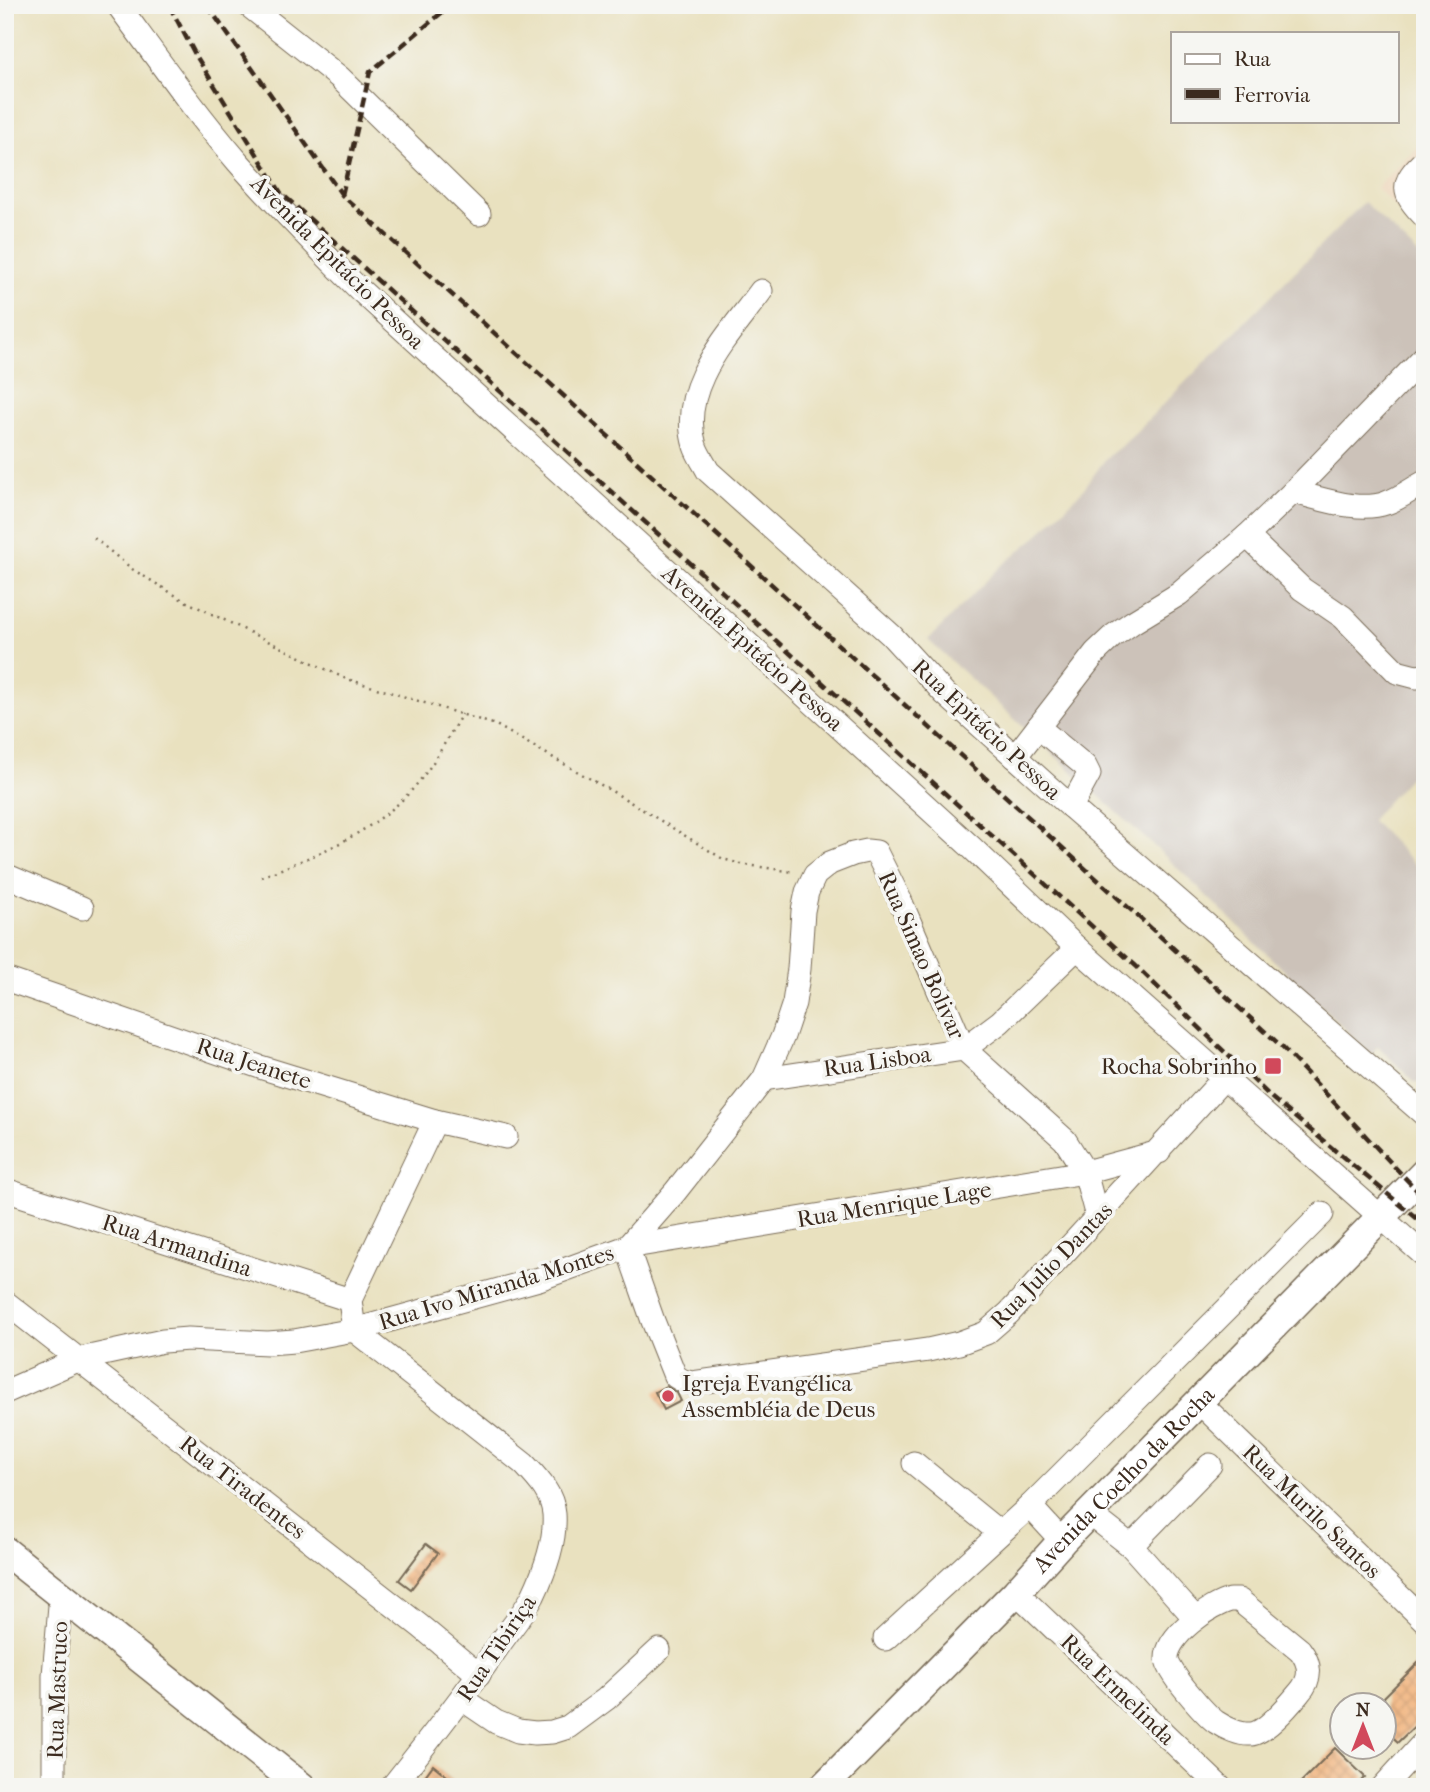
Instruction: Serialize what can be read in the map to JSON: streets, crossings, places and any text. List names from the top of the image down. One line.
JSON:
{"streets":{"main road":["Avenida Coelho da Rocha"],"street":["Avenida Epitácio Pessoa","Rua Epitácio Pessoa","Rua Simao Bolivar","Rua Lisboa","Rua Jeanete","Rua Menrique Lage","Rua Armandina","Rua Julio Dantas","Rua Ivo Miranda Montes","Rua Tiradentes","Rua Murilo Santos","Rua Tibiriça","Rua Ermelinda","Rua Mastruco"]},"crossings":[["Avenida Epitácio Pessoa","Rua Lisboa"],["Avenida Epitácio Pessoa","Rua Julio Dantas"],["Avenida Epitácio Pessoa","Avenida Coelho da Rocha"],["Rua Simao Bolivar","Rua Lisboa"],["Rua Simao Bolivar","Rua Menrique Lage"],["Rua Simao Bolivar","Rua Julio Dantas"],["Rua Simao Bolivar","Rua Ivo Miranda Montes"],["Rua Lisboa","Rua Ivo Miranda Montes"],["Rua Menrique Lage","Rua Julio Dantas"],["Rua Menrique Lage","Rua Ivo Miranda Montes"],["Rua Julio Dantas","Rua Ivo Miranda Montes"],["Rua Ivo Miranda Montes","Rua Tiradentes"],["Rua Ivo Miranda Montes","Rua Tibiriça"],["Avenida Coelho da Rocha","Rua Murilo Santos"],["Avenida Coelho da Rocha","Rua Ermelinda"],["Rua Tiradentes","Rua Tibiriça"]],"places":{"transit":["Rocha Sobrinho"],"other":["Igreja Evangélica Assembléia de Deus"]},"legend":["Rua","Ferrovia"],"north":"top"}
